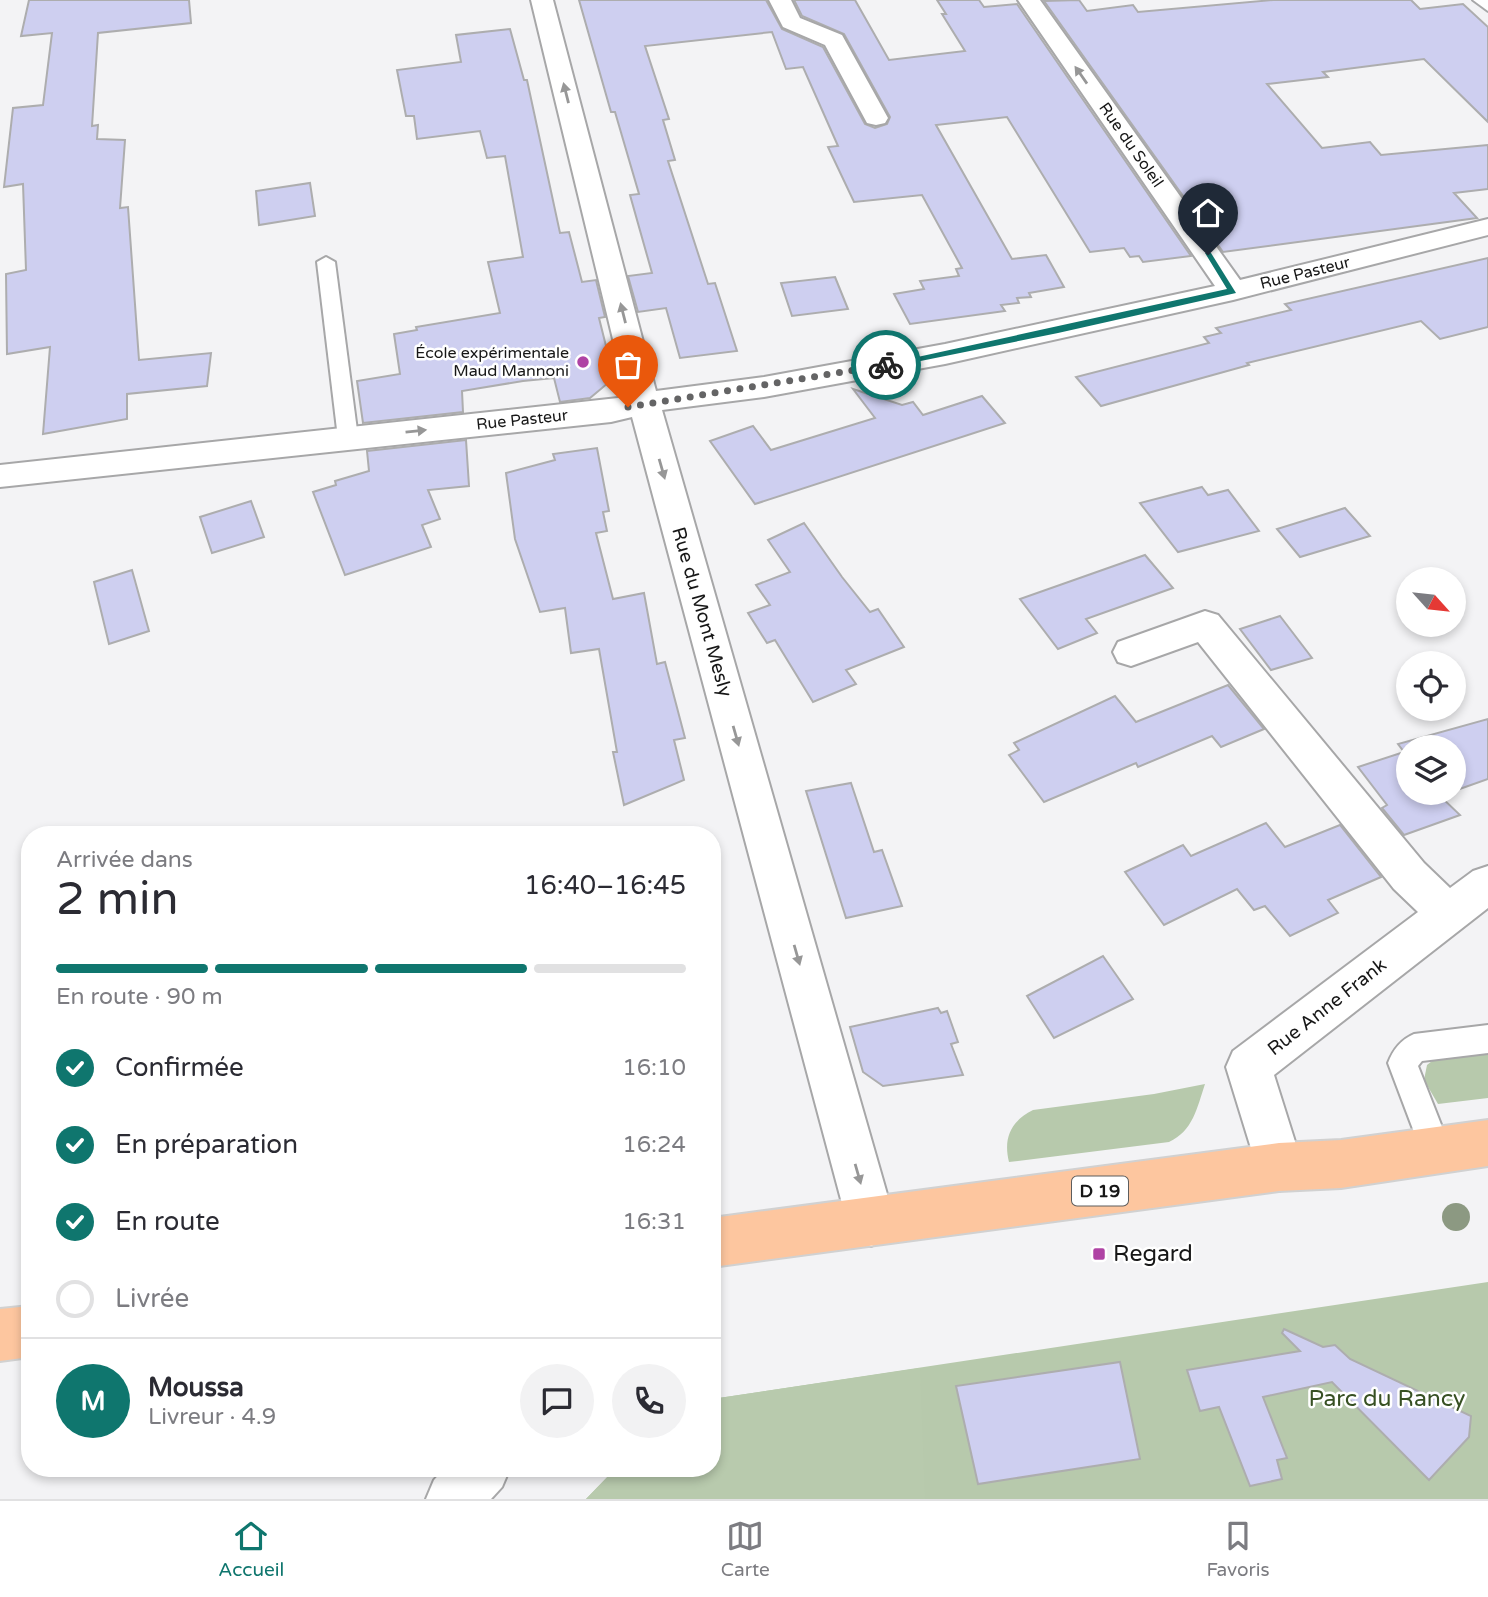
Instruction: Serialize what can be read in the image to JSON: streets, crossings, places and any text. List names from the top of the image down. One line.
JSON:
{"streets":{"main road":["D 19"],"street":["Rue du Soleil","Rue Pasteur","Rue du Mont Mesly","Rue Anne Frank"]},"crossings":[["Rue du Soleil","Rue Pasteur"],["Rue Pasteur","Rue du Mont Mesly"],["Rue du Mont Mesly","D 19"],["Rue Anne Frank","D 19"]],"one_way":["Rue du Soleil"],"parks":["Parc du Rancy"],"places":{"other":["École expérimentale Maud Mannoni"],"transit":["Regard"]},"north":"bottom right","page":{"heading":["2 min","Arrivée dans","16:40–16:45"],"panel":["Moussa","Livreur · 4.9"],"bar":"En route · 90 m","list":[["Confirmée","16:10"],["En préparation","16:24"],["En route","16:31"],"Livrée"],"round":"M","tabs":["Accueil","Carte","Favoris"]}}
